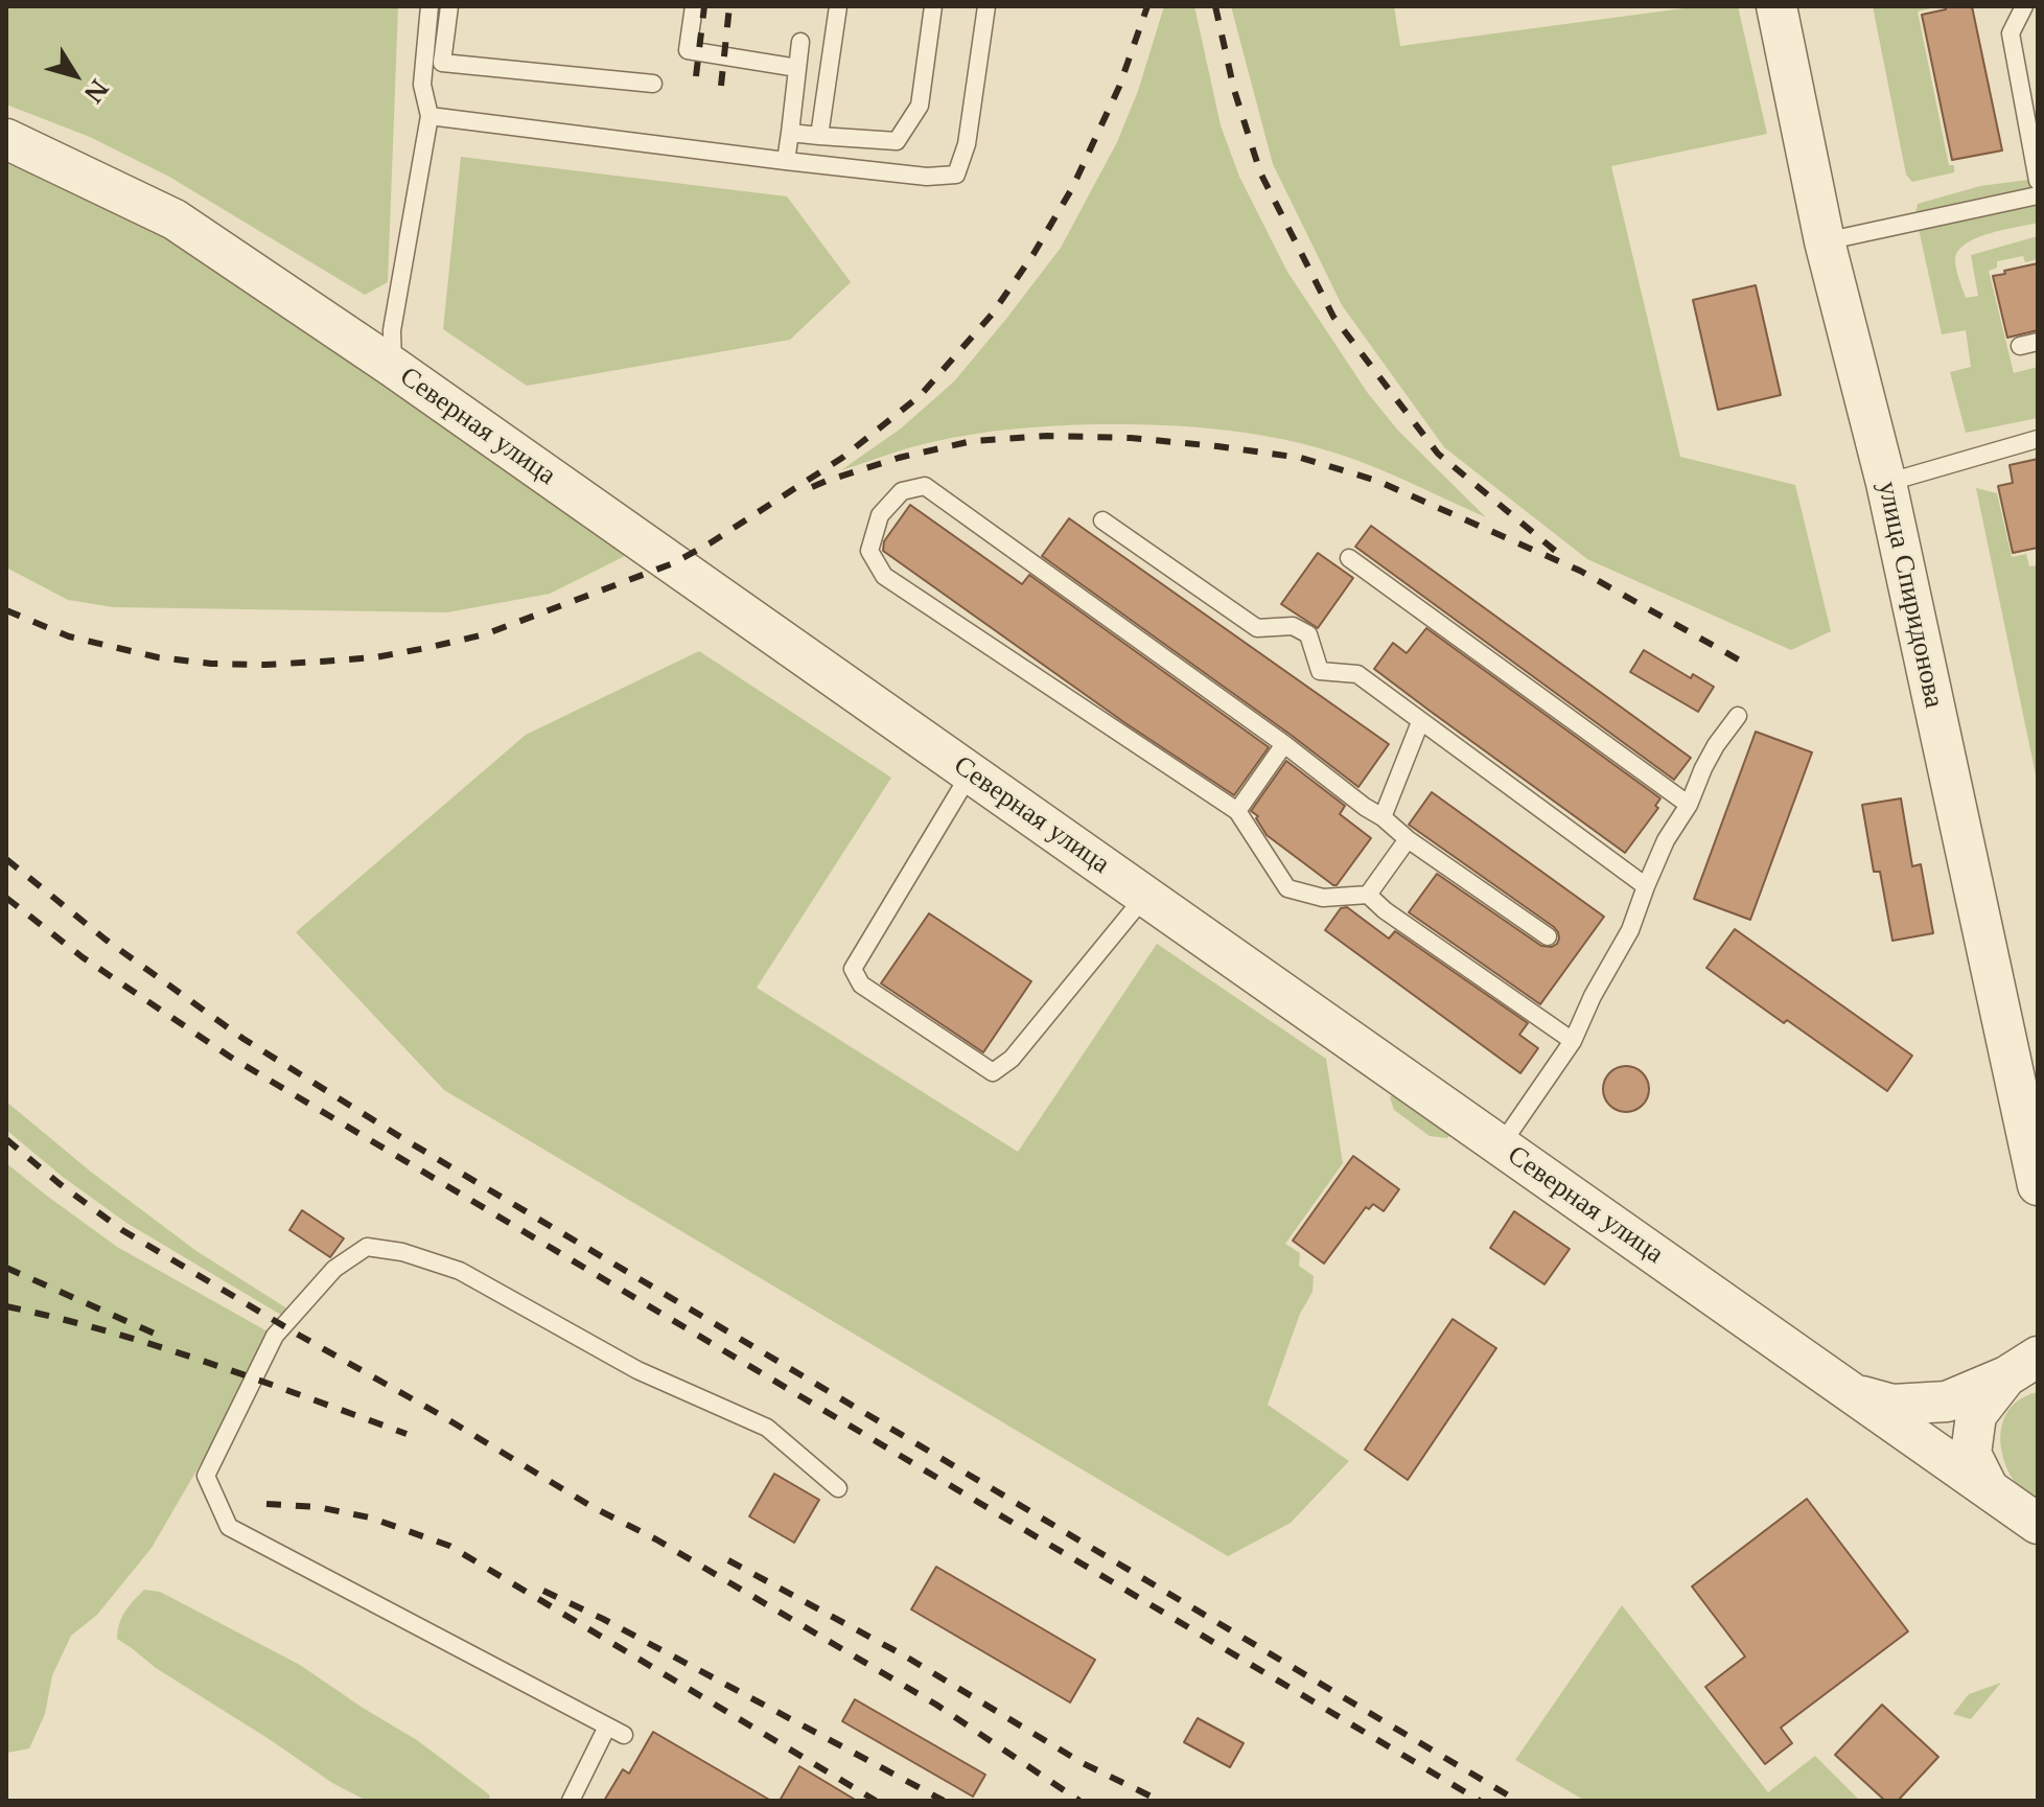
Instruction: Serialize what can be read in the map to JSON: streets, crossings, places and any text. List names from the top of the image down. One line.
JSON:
{"streets":{"street":["Северная улица","улица Спиридонова"]},"north":"bottom right"}
